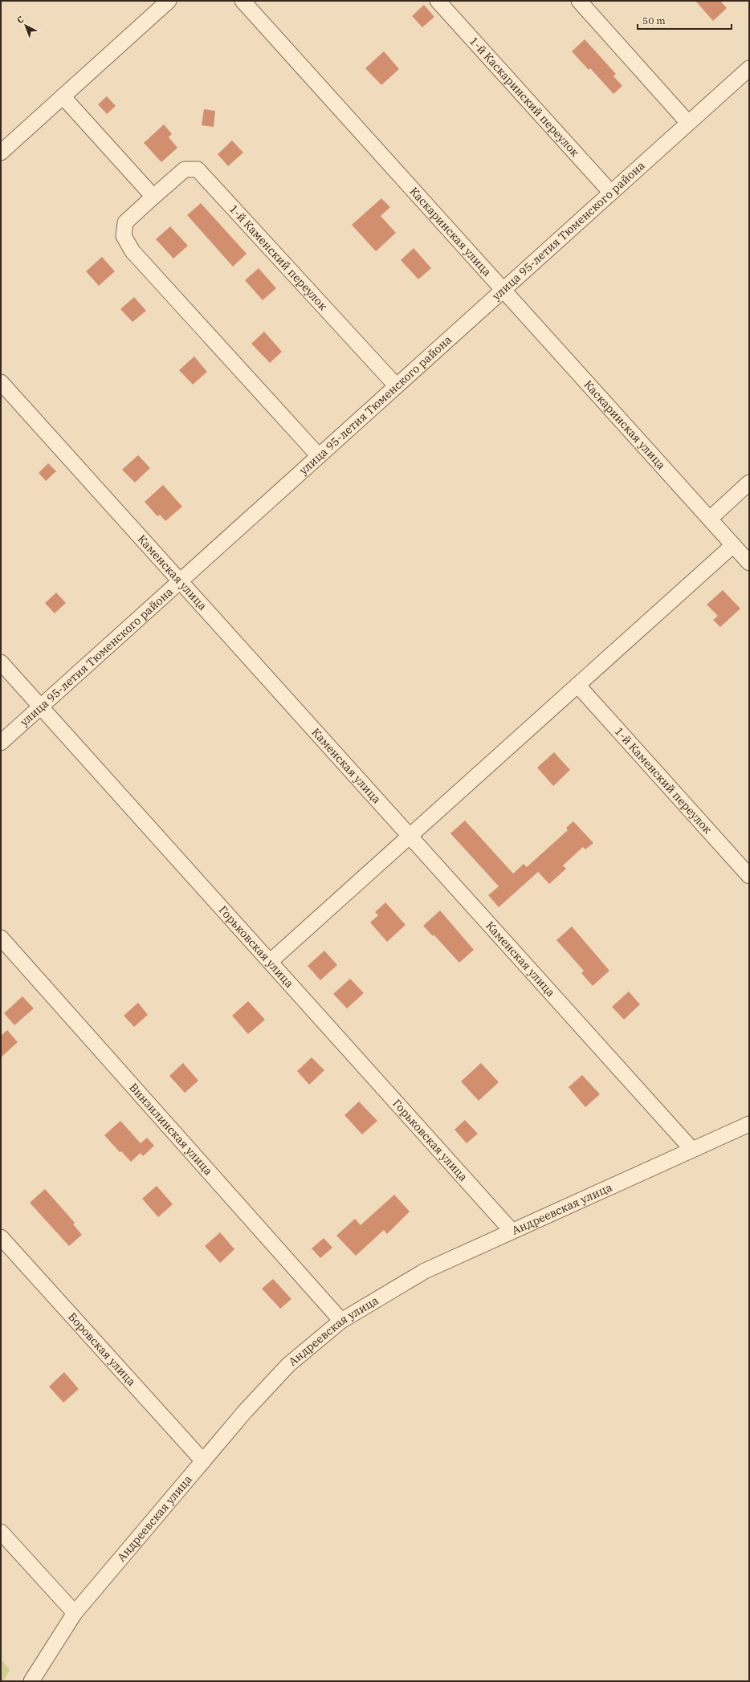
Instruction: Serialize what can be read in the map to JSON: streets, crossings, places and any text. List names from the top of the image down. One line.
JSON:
{"streets":{"street":["1-й Каскаринский переулок","Каскаринская улица","улица 95-летия Тюменского района","1-й Каменский переулок","Каменская улица","Горьковская улица","Винзилинская улица","Андреевская улица","Боровская улица"]},"crossings":[["1-й Каскаринский переулок","улица 95-летия Тюменского района"],["Каскаринская улица","улица 95-летия Тюменского района"],["улица 95-летия Тюменского района","1-й Каменский переулок"],["улица 95-летия Тюменского района","Каменская улица"],["улица 95-летия Тюменского района","Горьковская улица"],["Каменская улица","Андреевская улица"],["Горьковская улица","Андреевская улица"],["Винзилинская улица","Андреевская улица"],["Андреевская улица","Боровская улица"]],"scale_bar":"50 m","north":"top left"}
